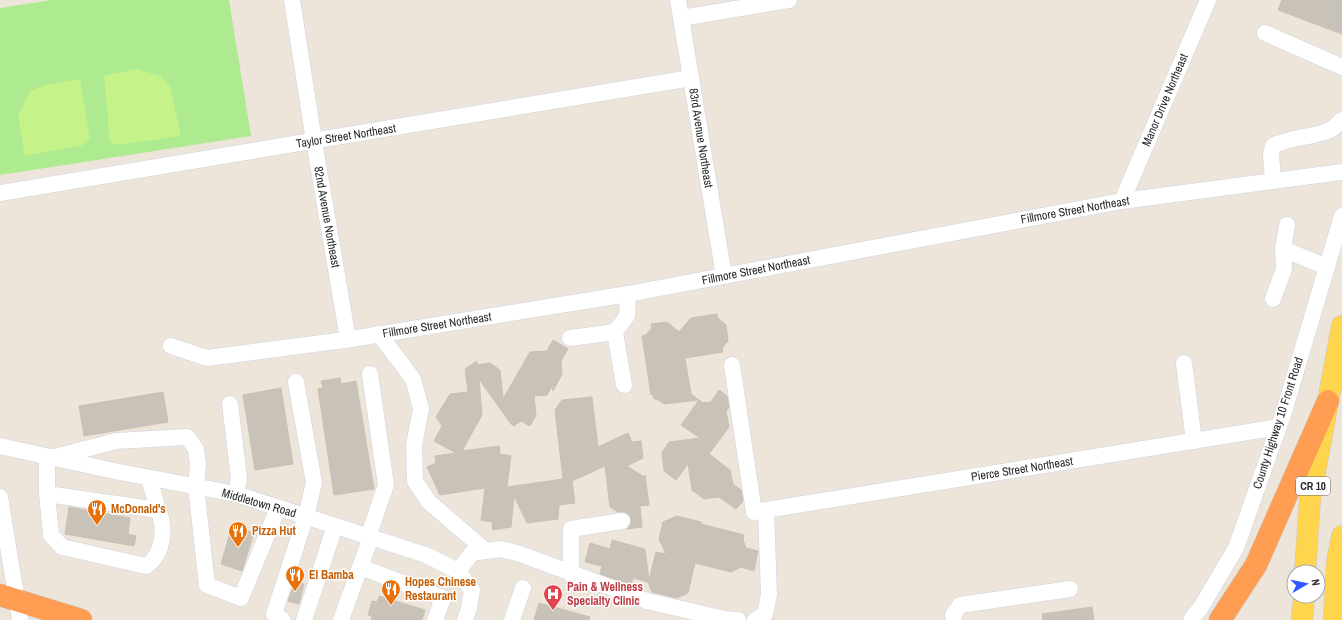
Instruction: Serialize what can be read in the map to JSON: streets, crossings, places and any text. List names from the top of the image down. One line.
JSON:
{"streets":{"main road":["CR 10"],"street":["Manor Drive Northeast","Taylor Street Northeast","83rd Avenue Northeast","Fillmore Street Northeast","82nd Avenue Northeast","County Highway 10 Front Road","Pierce Street Northeast","Middletown Road"]},"crossings":[["Manor Drive Northeast","Fillmore Street Northeast"],["Taylor Street Northeast","83rd Avenue Northeast"],["Taylor Street Northeast","82nd Avenue Northeast"],["83rd Avenue Northeast","Fillmore Street Northeast"],["Fillmore Street Northeast","82nd Avenue Northeast"],["County Highway 10 Front Road","Pierce Street Northeast"]],"places":{"restaurant":["McDonald's","Pizza Hut","El Bamba","Hopes Chinese Restaurant"],"hospital":["Pain & Wellness Specialty Clinic"]},"north":"right"}
